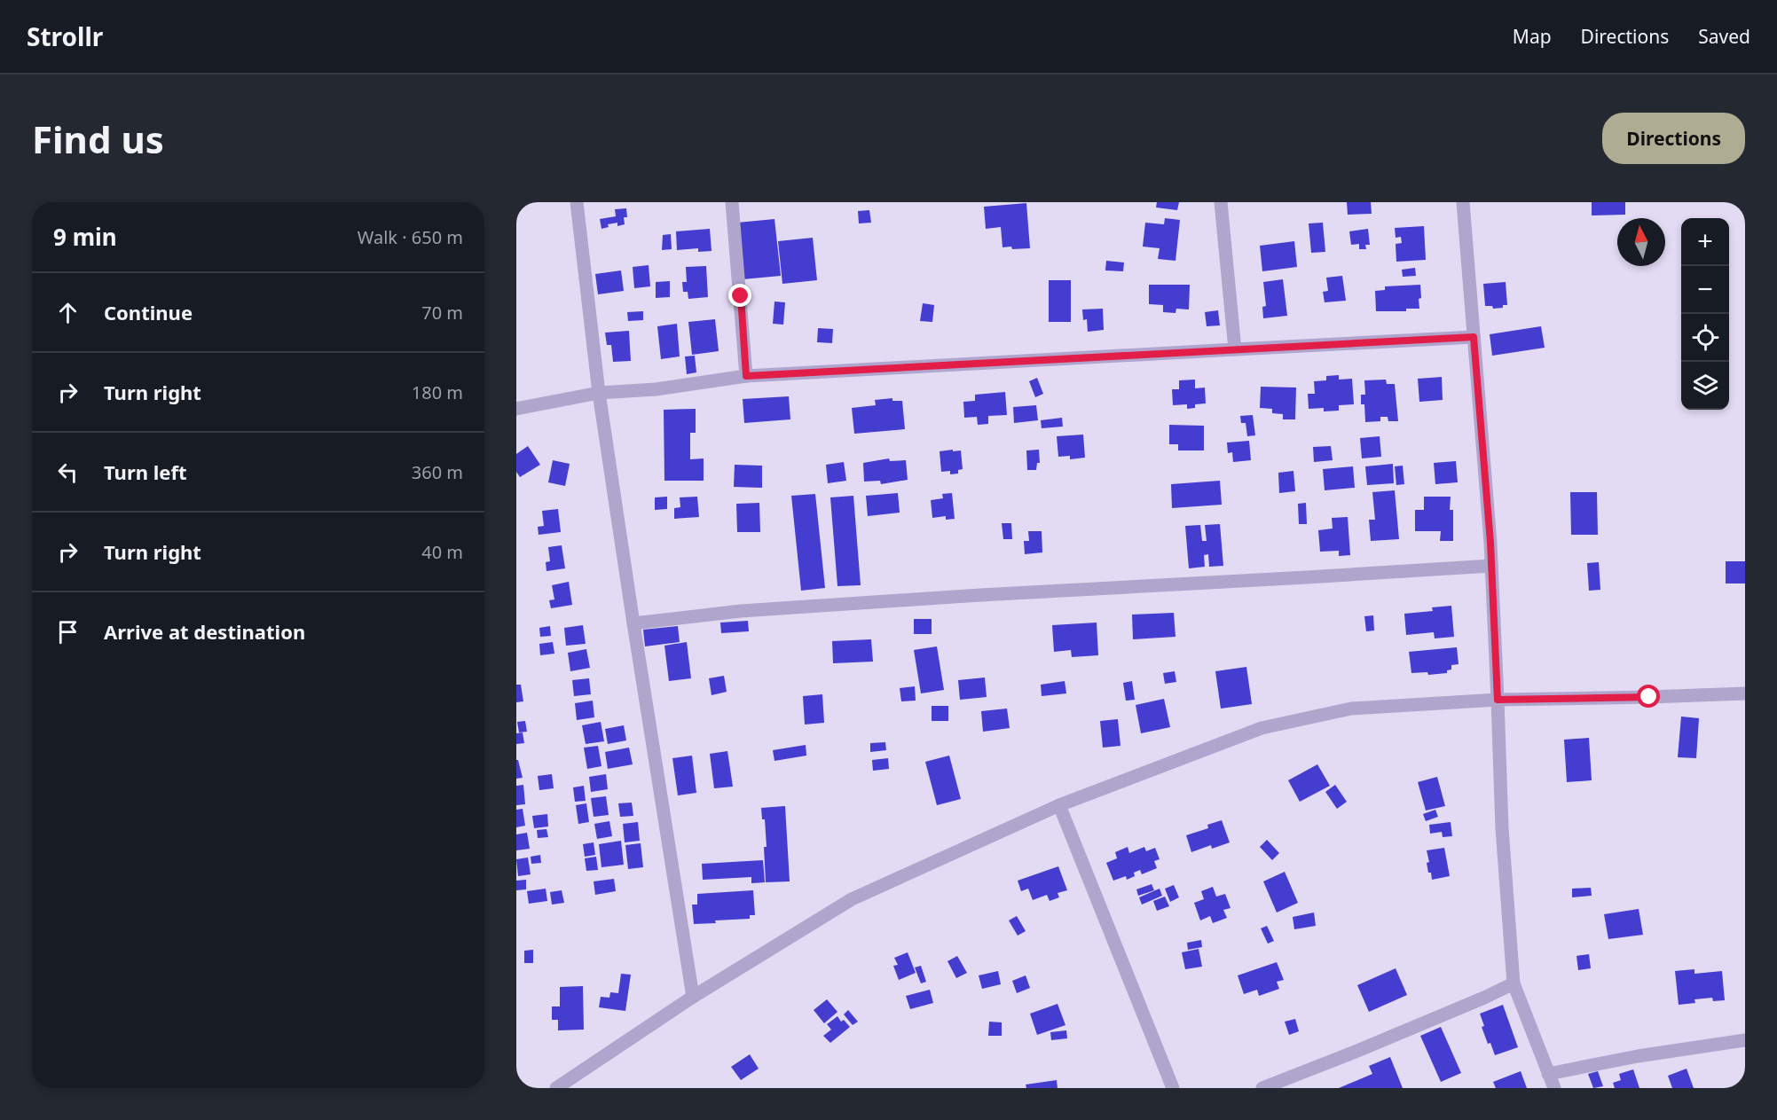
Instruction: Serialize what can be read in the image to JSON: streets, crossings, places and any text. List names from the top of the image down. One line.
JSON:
{"north":"top","page":{"header":"Strollr","nav":["Map","Directions","Saved"],"buttons":"Directions","title":"Find us","heading":["9 min","Walk · 650 m"],"map_buttons":["+","−"],"list":[["Continue","70 m"],["Turn right","180 m"],["Turn left","360 m"],["Turn right","40 m"],"Arrive at destination"]}}
